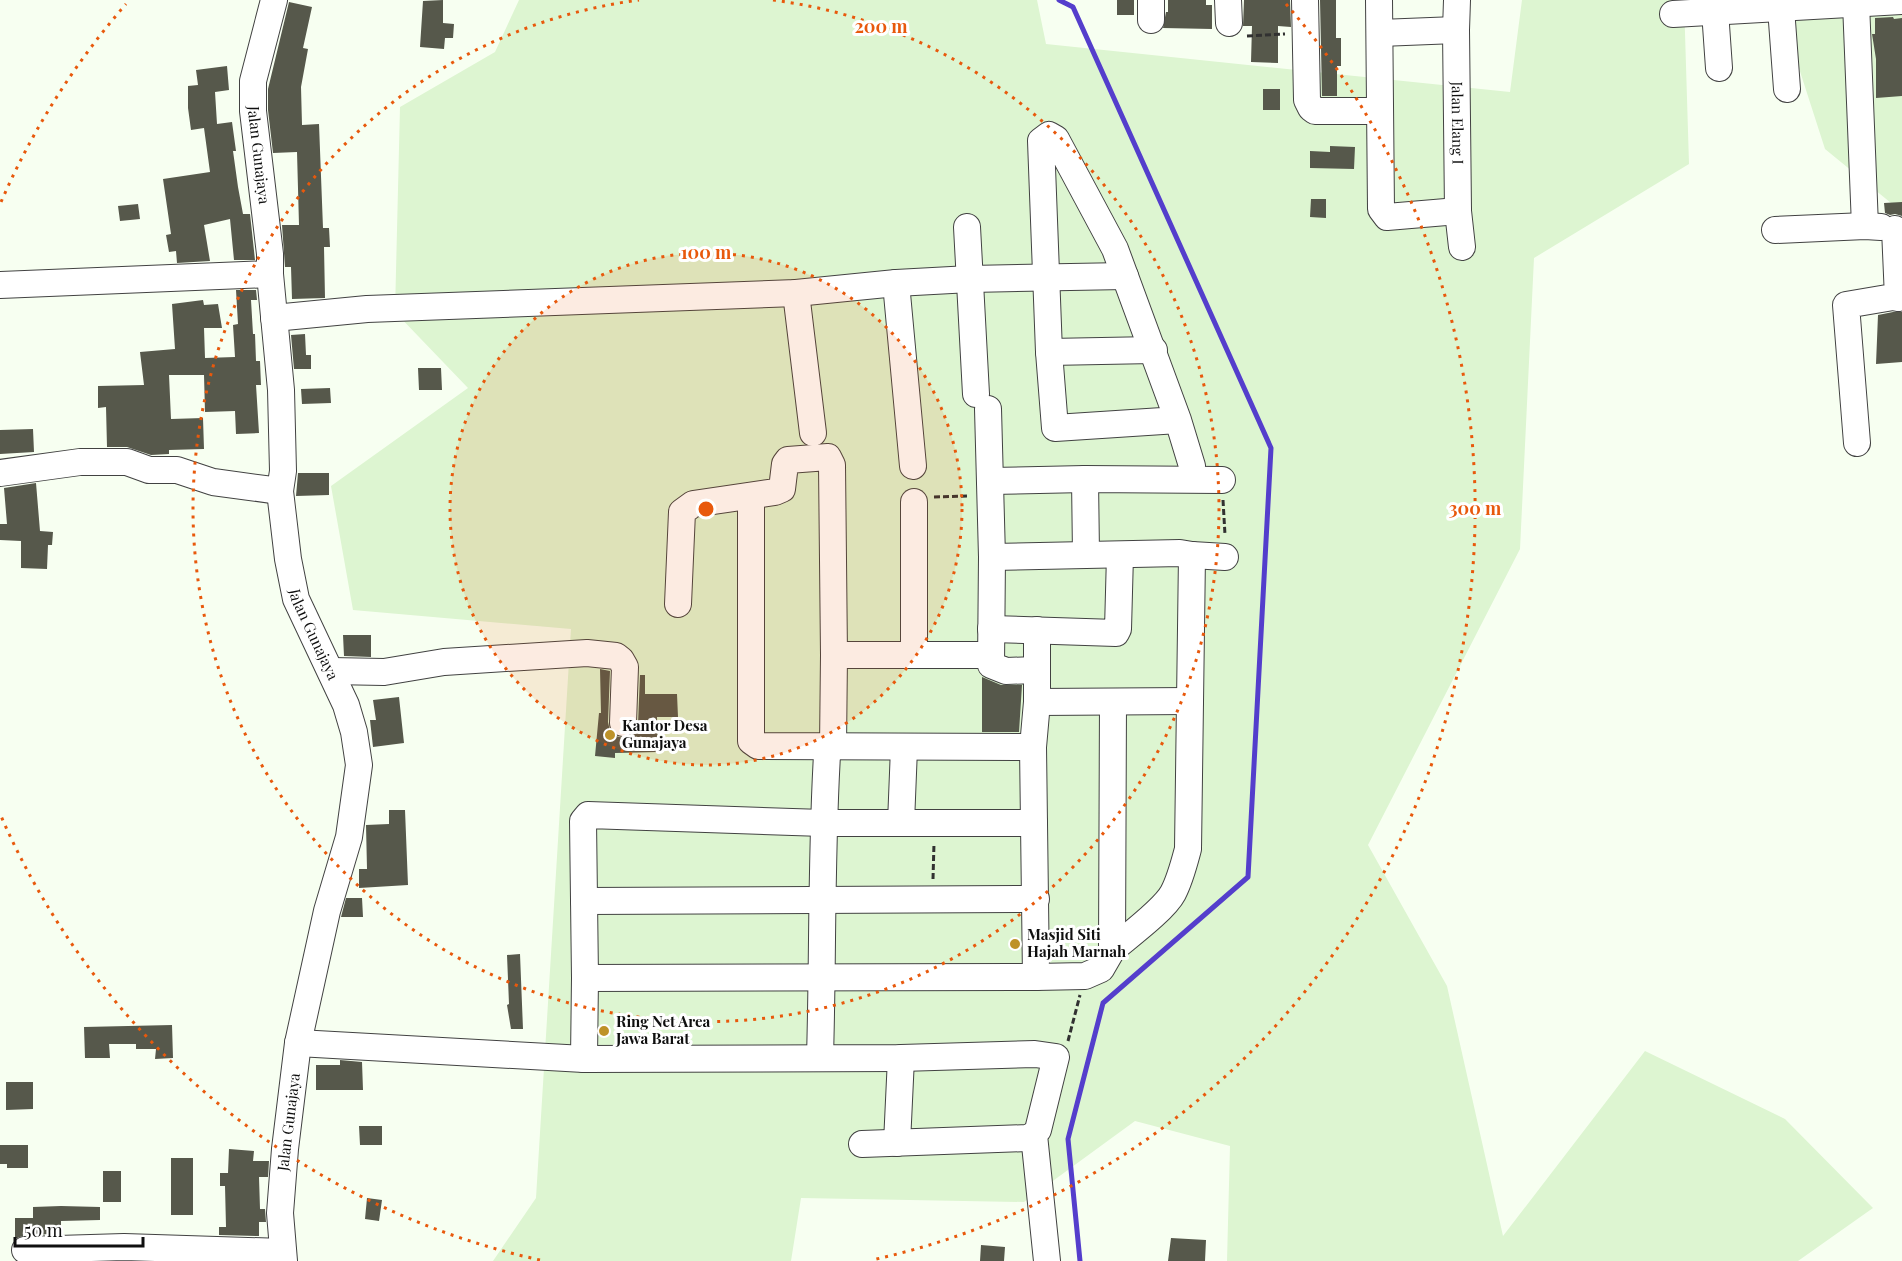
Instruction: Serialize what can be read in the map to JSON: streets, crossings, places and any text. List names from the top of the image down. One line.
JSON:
{"streets":{"street":["Jalan Elang I","Jalan Gunajaya"]},"places":["Kantor Desa Gunajaya","Masjid Siti Hajah Marnah","Ring Net Area Jawa Barat"],"scale_bar":"50 m","rings":["200 m","100 m","300 m"]}
